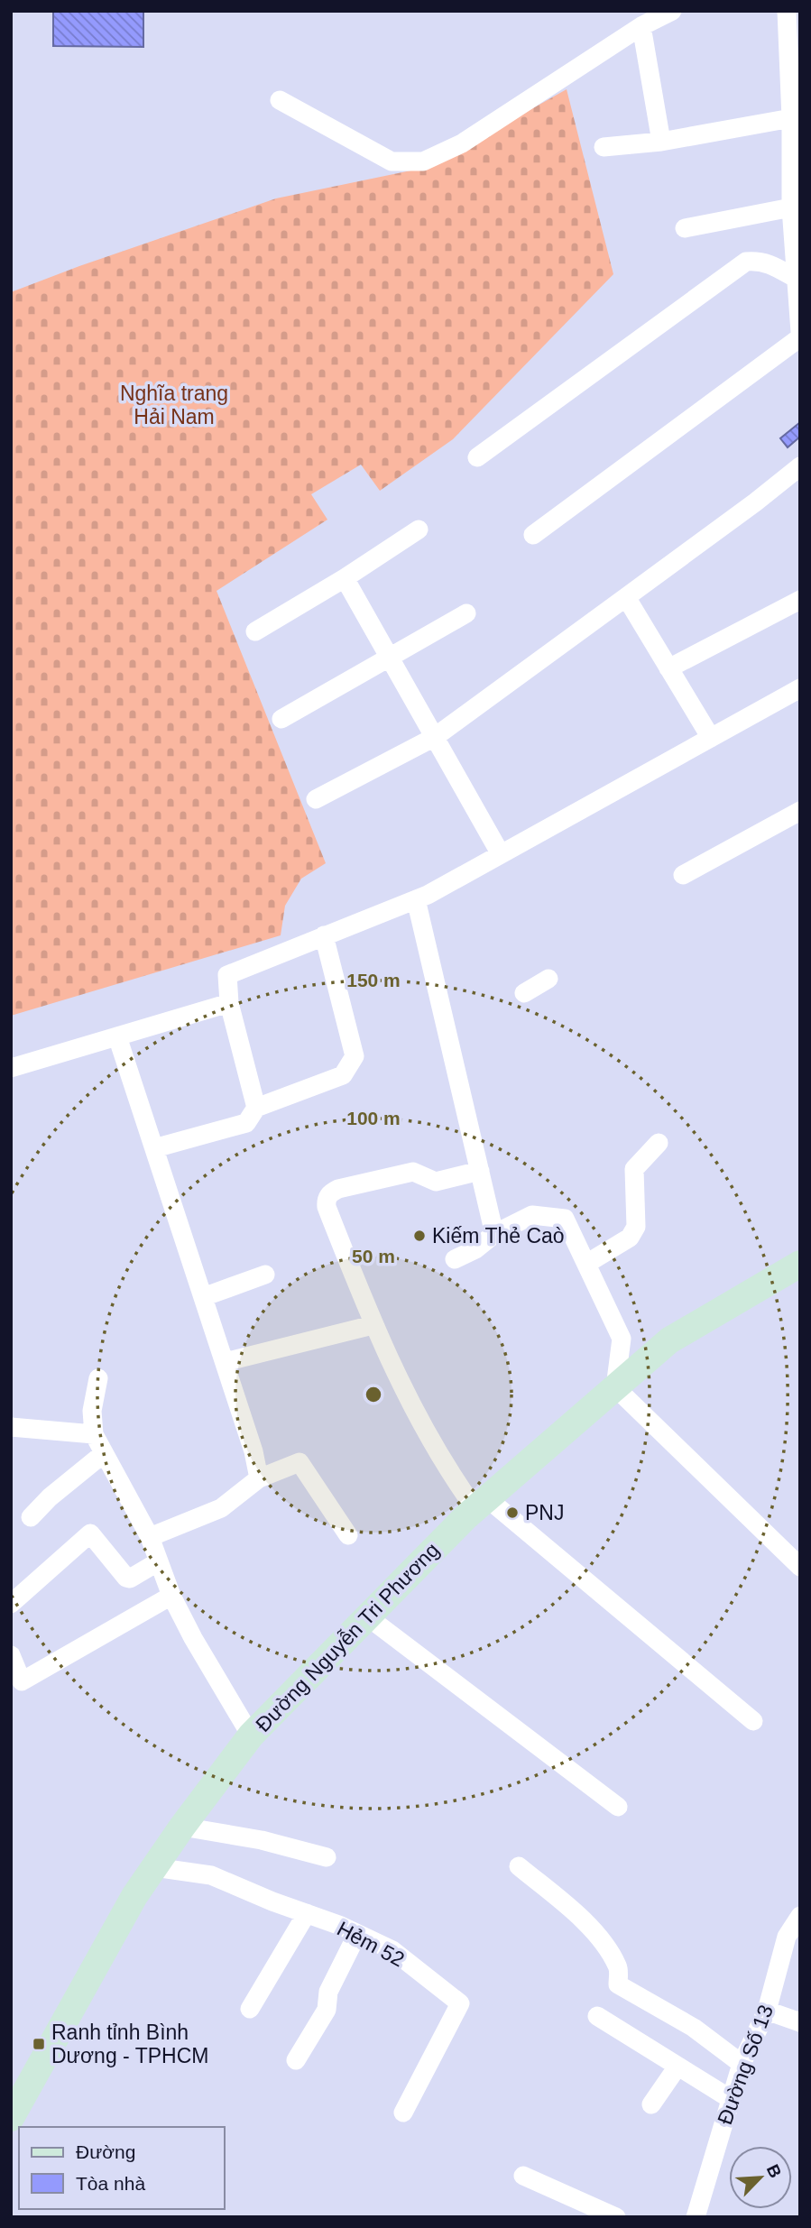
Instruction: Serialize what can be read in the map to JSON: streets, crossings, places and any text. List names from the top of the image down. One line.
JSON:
{"streets":{"main road":["Đường Nguyễn Tri Phương"],"street":["Hẻm 52","Đường Số 13"]},"crossings":[["Đường Nguyễn Tri Phương","Hẻm 52"]],"parks":["Nghĩa trang Hải Nam"],"places":{"other":["Kiếm Thẻ Caò","PNJ"],"transit":["Ranh tỉnh Bình Dương - TPHCM"]},"legend":["Đường","Tòa nhà"],"north":"top right","rings":["150 m","100 m","50 m"]}
